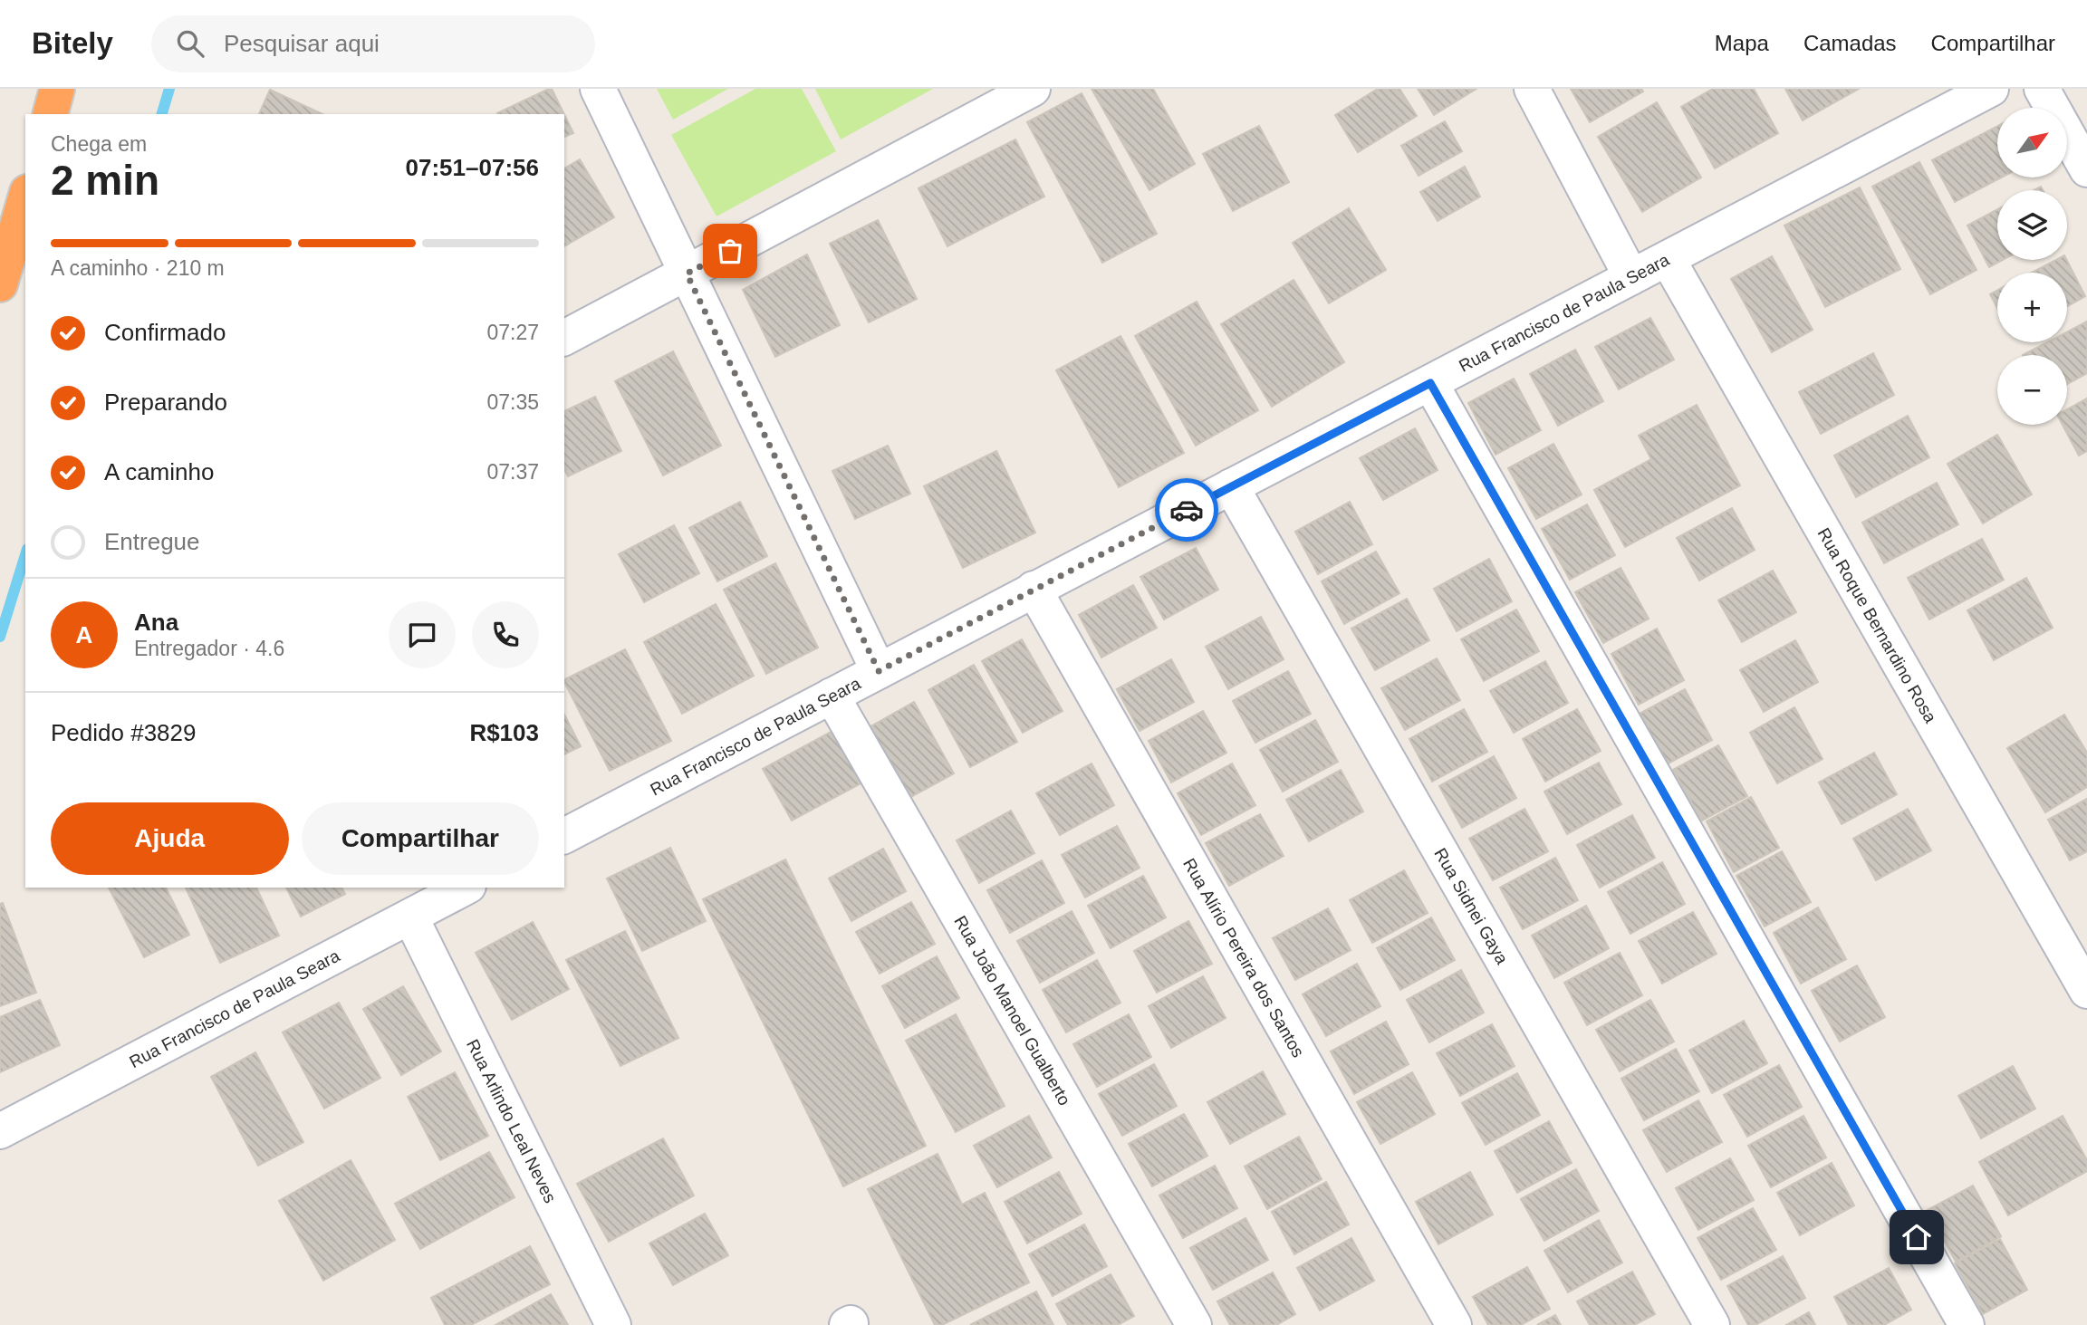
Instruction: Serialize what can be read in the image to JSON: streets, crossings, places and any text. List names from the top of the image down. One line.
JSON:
{"streets":{"street":["Rua Francisco de Paula Seara","Rua Roque Bernardino Rosa","Rua Sidnei Gaya","Rua Alírio Pereira dos Santos","Rua João Manoel Gualberto","Rua Arlindo Leal Neves"]},"crossings":[["Rua Francisco de Paula Seara","Rua Roque Bernardino Rosa"],["Rua Francisco de Paula Seara","Rua Sidnei Gaya"],["Rua Francisco de Paula Seara","Rua Alírio Pereira dos Santos"],["Rua Francisco de Paula Seara","Rua João Manoel Gualberto"],["Rua Francisco de Paula Seara","Rua Arlindo Leal Neves"]],"north":"top right","page":{"header":"Bitely","search":"Pesquisar aqui","nav":["Mapa","Camadas","Compartilhar"],"map_buttons":["+","−"],"heading":["2 min","Chega em","07:51–07:56"],"panel":["Ana","Entregador · 4.6","Pedido #3829","R$103"],"bar":"A caminho · 210 m","list":[["Confirmado","07:27"],["Preparando","07:35"],["A caminho","07:37"],"Entregue"],"round":"A","buttons":["Ajuda","Compartilhar"]}}
